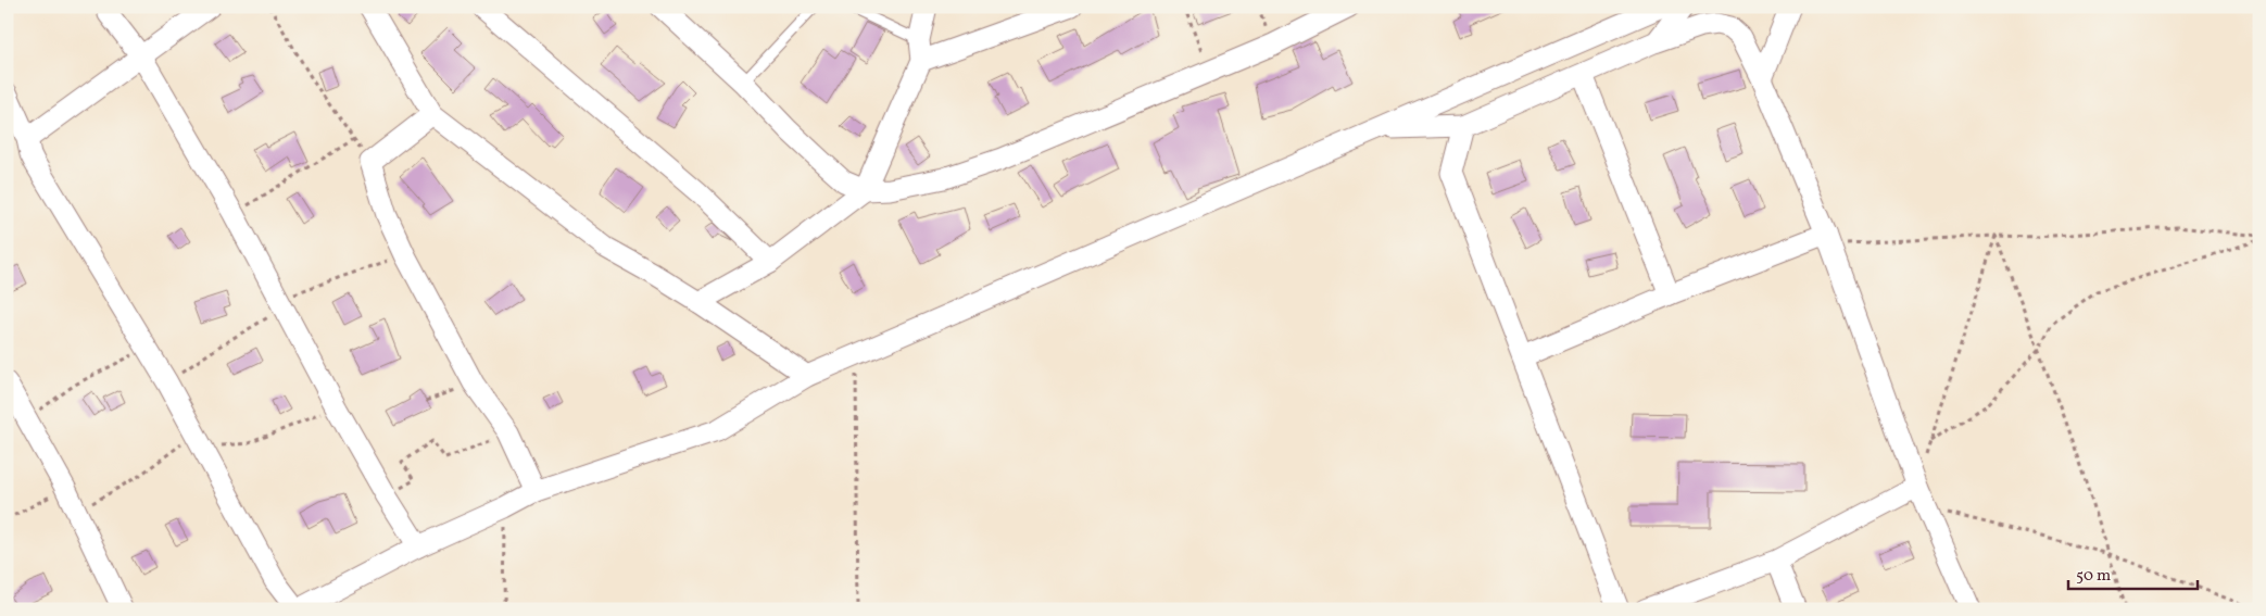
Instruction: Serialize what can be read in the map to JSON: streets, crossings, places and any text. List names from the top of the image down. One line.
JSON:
{"scale_bar":"50 m"}
